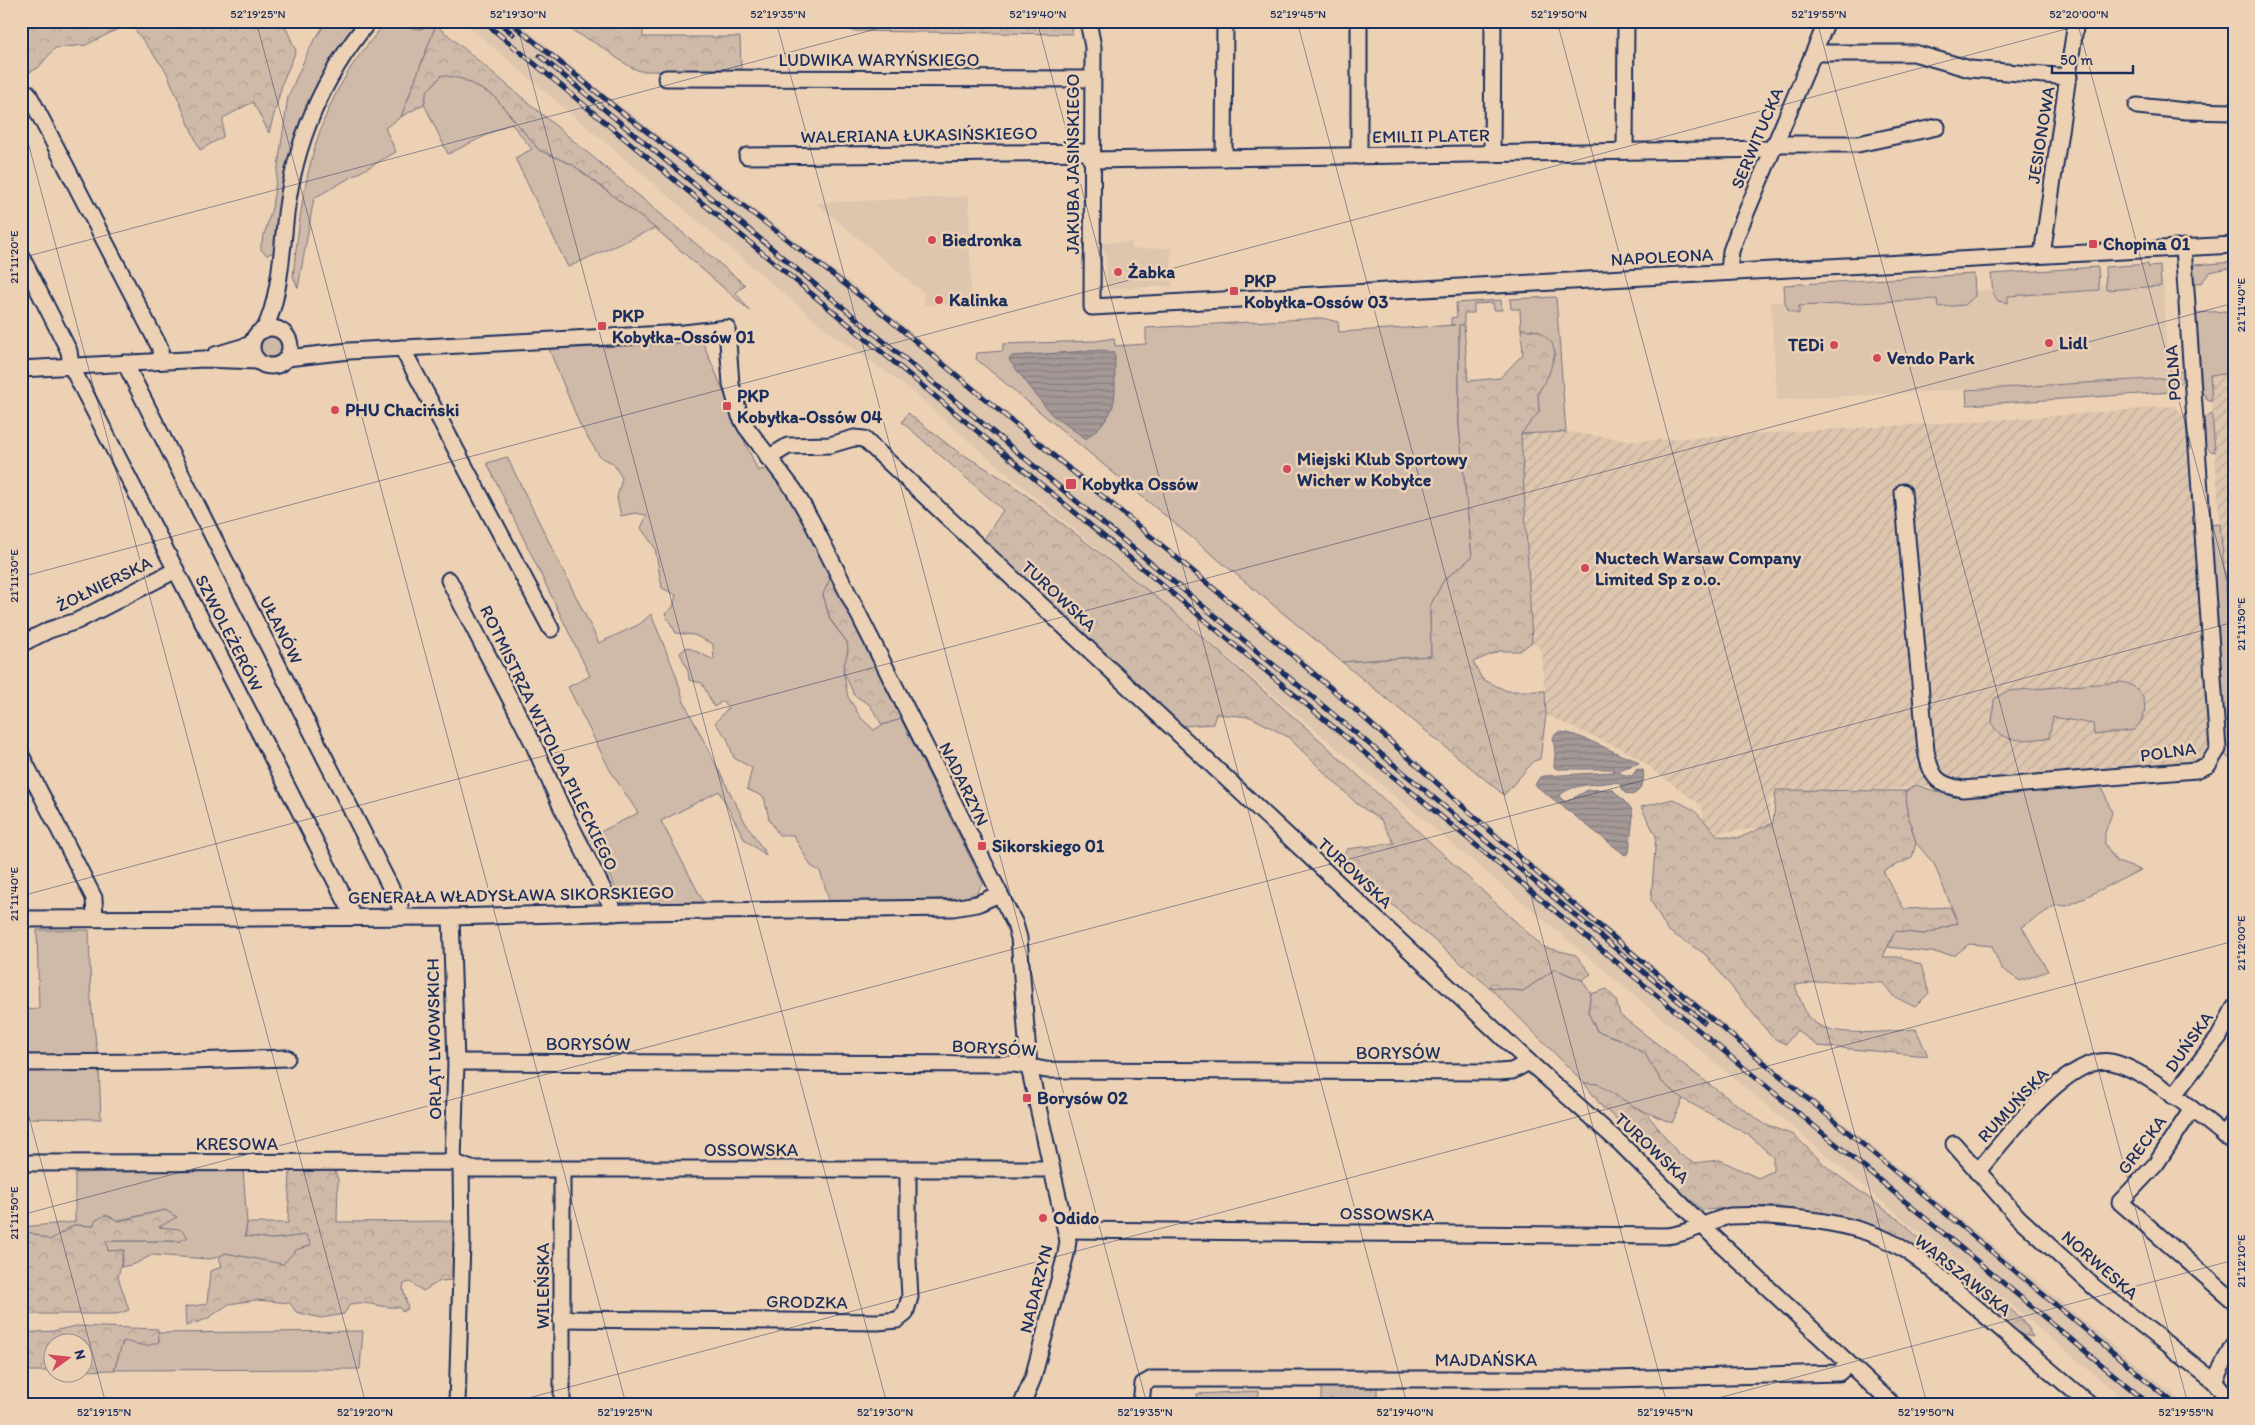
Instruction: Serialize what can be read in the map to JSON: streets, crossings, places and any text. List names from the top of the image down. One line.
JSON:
{"streets":{"street":["LUDWIKA WARYŃSKIEGO","WALERIANA ŁUKASIŃSKIEGO","JESIONOWA","EMILII PLATER","SERWITUCKA","JAKUBA JASIŃSKIEGO","NAPOLEONA","POLNA","ŻOŁNIERSKA","TUROWSKA","UŁANÓW","SZWOLEŻERÓW","ROTMISTRZA WITOLDA PILECKIEGO","NADARZYN","GENERAŁA WŁADYSŁAWA SIKORSKIEGO","ORLĄT LWOWSKICH","DUŃSKA","BORYSÓW","RUMUŃSKA","KRESOWA","GRECKA","OSSOWSKA","NORWESKA","WARSZAWSKA","WILEŃSKA","GRODZKA","MAJDAŃSKA"]},"crossings":[["LUDWIKA WARYŃSKIEGO","JAKUBA JASIŃSKIEGO"],["WALERIANA ŁUKASIŃSKIEGO","EMILII PLATER"],["WALERIANA ŁUKASIŃSKIEGO","JAKUBA JASIŃSKIEGO"],["JESIONOWA","NAPOLEONA"],["EMILII PLATER","SERWITUCKA"],["EMILII PLATER","JAKUBA JASIŃSKIEGO"],["SERWITUCKA","NAPOLEONA"],["JAKUBA JASIŃSKIEGO","NAPOLEONA"],["NAPOLEONA","POLNA"],["ŻOŁNIERSKA","SZWOLEŻERÓW"],["TUROWSKA","NADARZYN"],["TUROWSKA","BORYSÓW"],["TUROWSKA","OSSOWSKA"],["TUROWSKA","WARSZAWSKA"],["TUROWSKA","MAJDAŃSKA"],["UŁANÓW","GENERAŁA WŁADYSŁAWA SIKORSKIEGO"],["SZWOLEŻERÓW","GENERAŁA WŁADYSŁAWA SIKORSKIEGO"],["ROTMISTRZA WITOLDA PILECKIEGO","GENERAŁA WŁADYSŁAWA SIKORSKIEGO"],["NADARZYN","GENERAŁA WŁADYSŁAWA SIKORSKIEGO"],["NADARZYN","BORYSÓW"],["NADARZYN","OSSOWSKA"],["GENERAŁA WŁADYSŁAWA SIKORSKIEGO","ORLĄT LWOWSKICH"],["ORLĄT LWOWSKICH","BORYSÓW"],["ORLĄT LWOWSKICH","KRESOWA"],["ORLĄT LWOWSKICH","OSSOWSKA"],["DUŃSKA","RUMUŃSKA"],["RUMUŃSKA","GRECKA"],["RUMUŃSKA","NORWESKA"],["KRESOWA","OSSOWSKA"],["OSSOWSKA","WARSZAWSKA"],["OSSOWSKA","WILEŃSKA"],["OSSOWSKA","GRODZKA"],["WILEŃSKA","GRODZKA"]],"places":{"other":["Biedronka","Żabka","Kalinka","Lidl","TEDi","Vendo Park","PHU Chaciński","Miejski Klub Sportowy Wicher w Kobyłce","Nuctech Warsaw Company Limited Sp z o.o.","Odido"],"transit":["Chopina 01","PKP Kobyłka-Ossów 03","PKP Kobyłka-Ossów 01","PKP Kobyłka-Ossów 04","Kobyłka Ossów","Sikorskiego 01","Borysów 02"]},"scale_bar":"50 m","north":"right","coordinates":["52°19'25\"N","52°19'30\"N","52°19'35\"N","52°19'40\"N","52°19'45\"N","52°19'50\"N","52°19'55\"N","52°20'00\"N","21°11'20\"E","21°11'40\"E","21°11'30\"E","21°11'50\"E","21°12'00\"E","21°12'10\"E","52°19'15\"N","52°19'20\"N"]}
